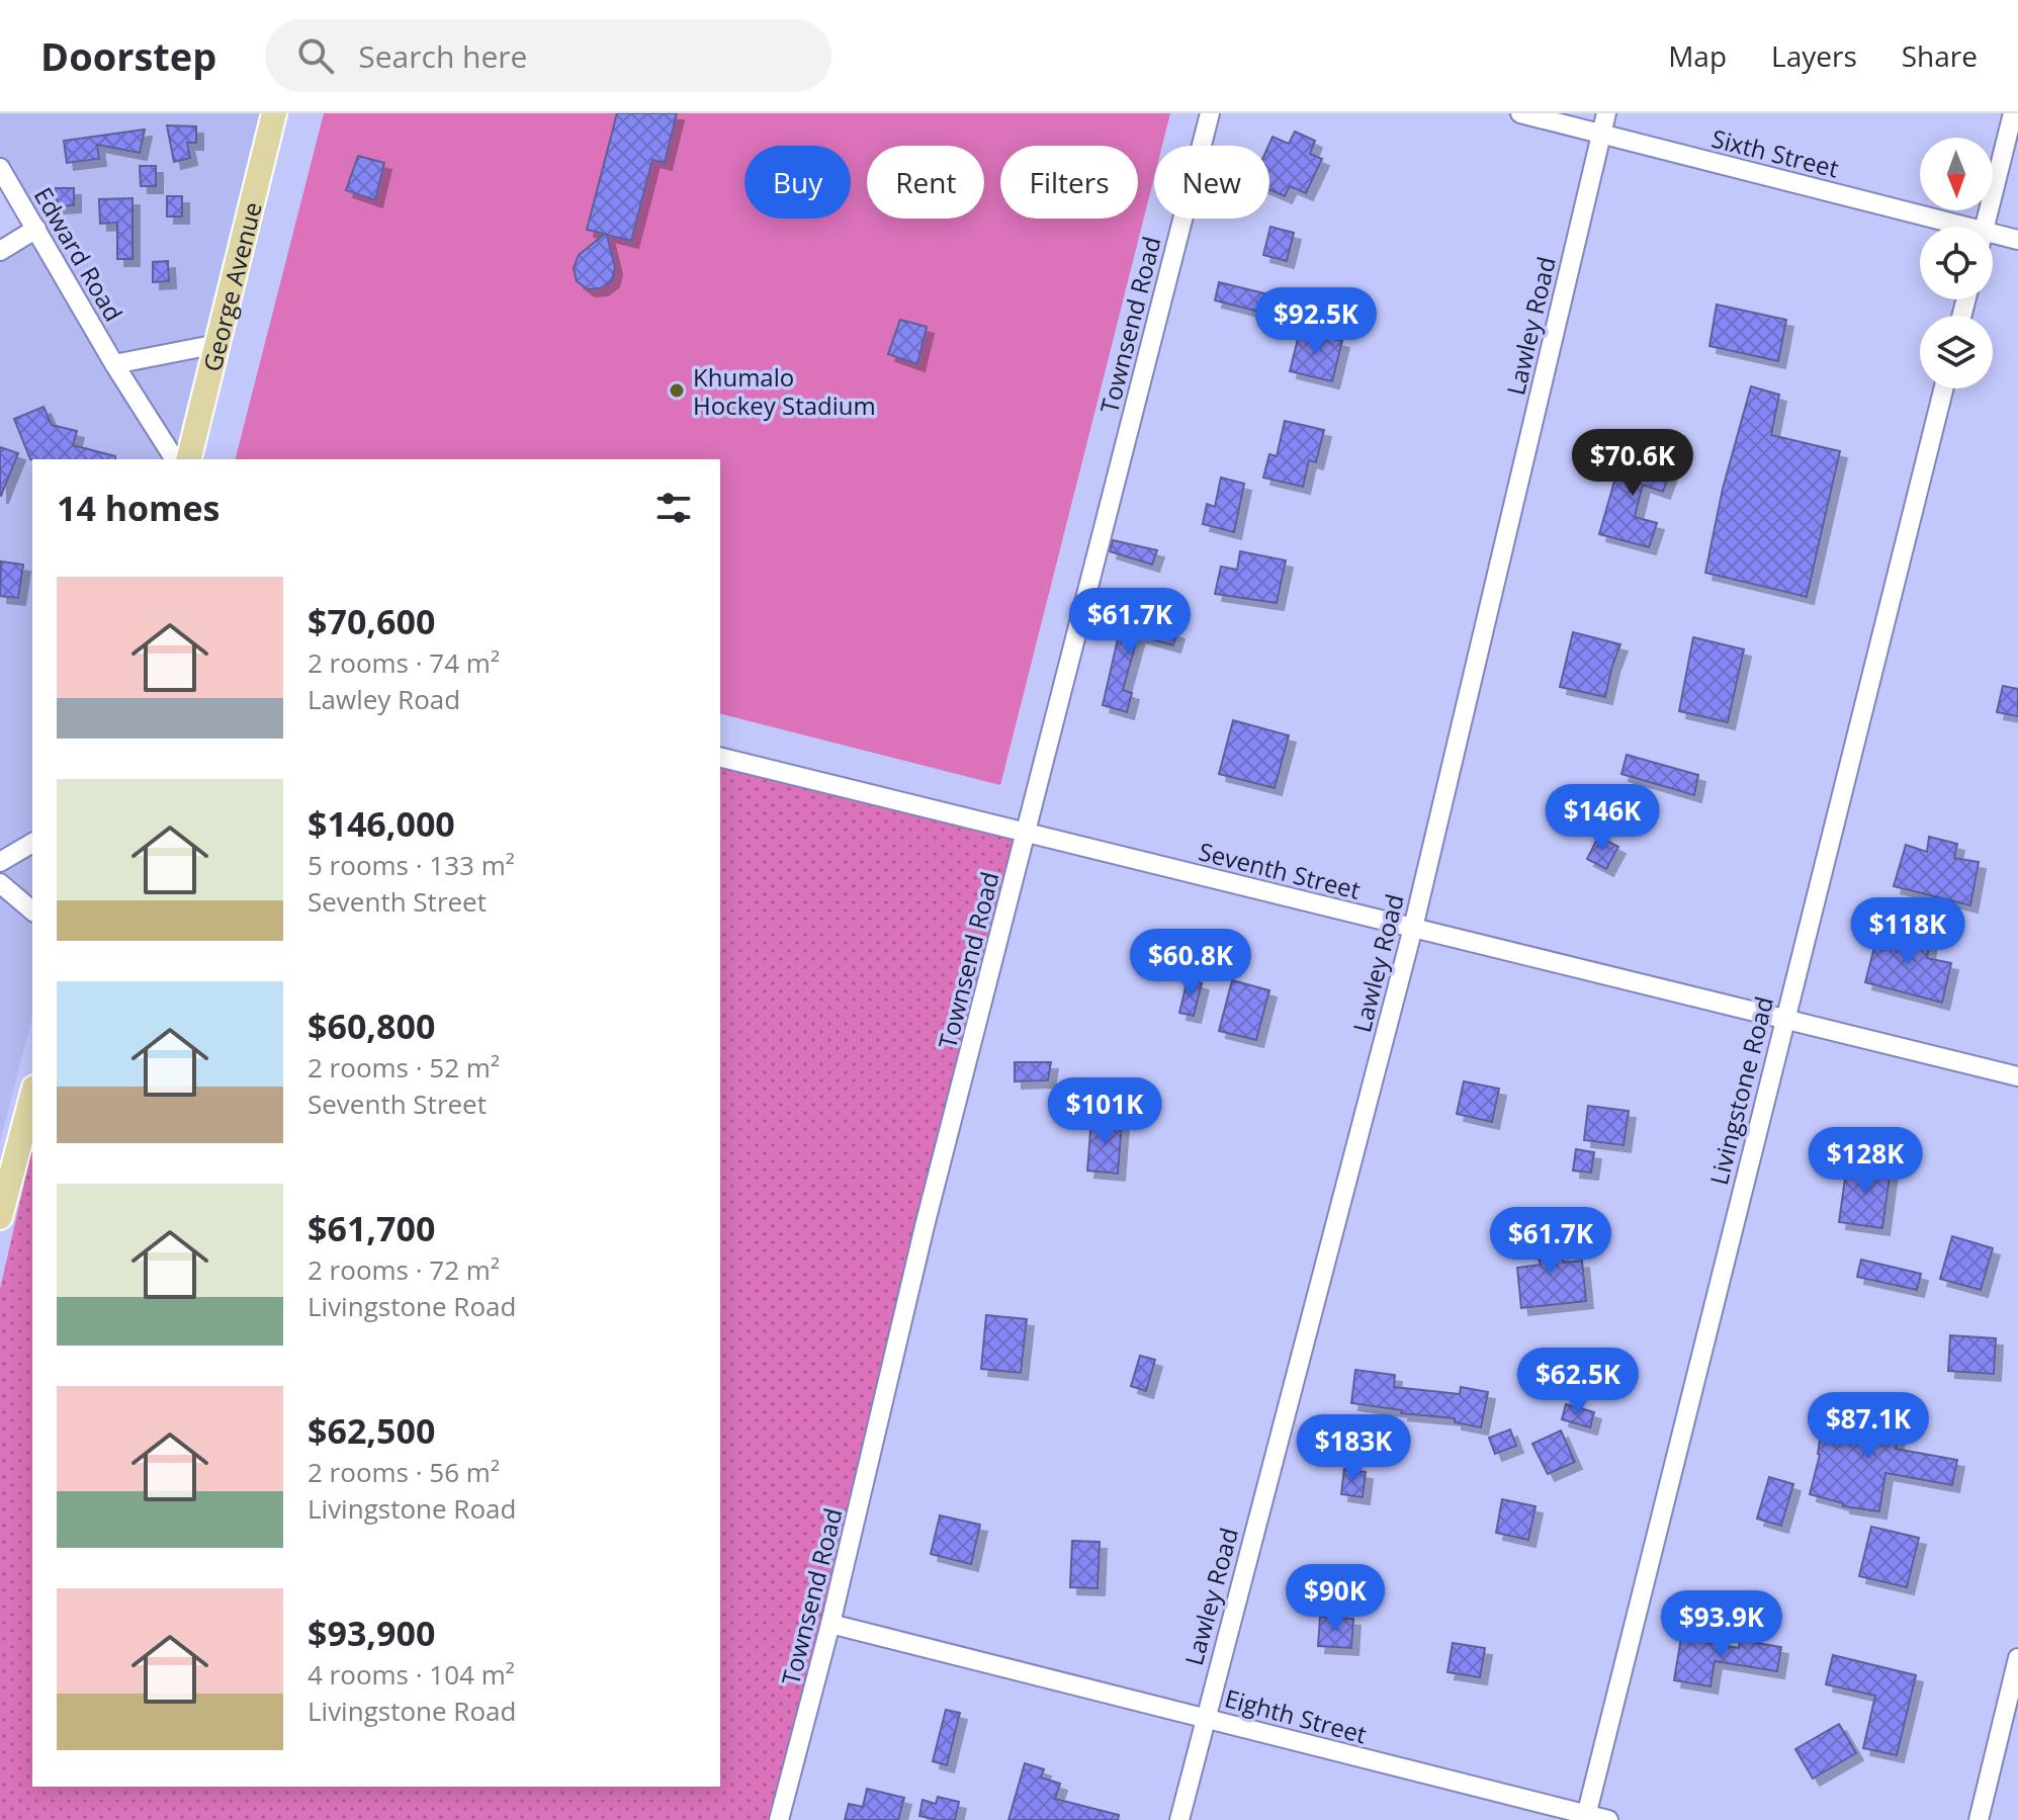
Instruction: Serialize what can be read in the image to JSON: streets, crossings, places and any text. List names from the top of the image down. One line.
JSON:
{"streets":{"main road":["George Avenue"],"street":["Sixth Street","Edward Road","Townsend Road","Lawley Road","Seventh Street","Livingstone Road","Eighth Street"]},"crossings":[["Sixth Street","Lawley Road"],["Townsend Road","Seventh Street"],["Townsend Road","Eighth Street"],["Lawley Road","Seventh Street"],["Lawley Road","Eighth Street"],["Seventh Street","Livingstone Road"],["Livingstone Road","Eighth Street"]],"places":["Khumalo Hockey Stadium"],"north":"bottom","page":{"header":"Doorstep","search":"Search here","nav":["Map","Layers","Share"],"chip":["Buy","Rent","Filters","New"],"price":["$92.5K","$70.6K","$61.7K","$146K","$118K","$60.8K","$101K","$128K","$61.7K","$62.5K","$87.1K","$183K","$90K","$93.9K"],"heading":"14 homes","list":[{"name":"$70,600","note":"2 rooms · 74 m² · Lawley Road"},{"name":"$146,000","note":"5 rooms · 133 m² · Seventh Street"},{"name":"$60,800","note":"2 rooms · 52 m² · Seventh Street"},{"name":"$61,700","note":"2 rooms · 72 m² · Livingstone Road"},{"name":"$62,500","note":"2 rooms · 56 m² · Livingstone Road"},{"name":"$93,900","note":"4 rooms · 104 m² · Livingstone Road"}]}}
